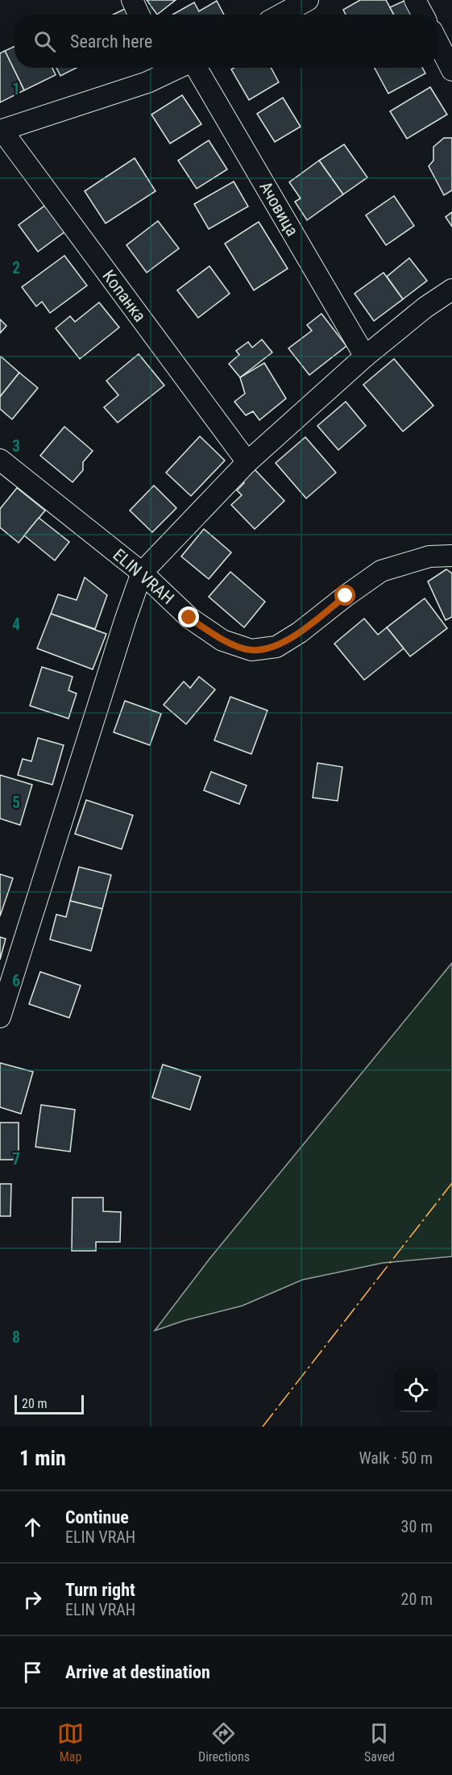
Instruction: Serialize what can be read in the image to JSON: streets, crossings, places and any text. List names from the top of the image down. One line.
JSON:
{"streets":{"street":["Ачовица","Копанка","ELIN VRAH"]},"scale_bar":"20 m","page":{"search":"Search here","scale":"20 m","heading":["1 min","Walk · 50 m"],"list":[["Continue","ELIN VRAH","30 m"],["Turn right","ELIN VRAH","20 m"],"Arrive at destination"],"nav":["Map","Directions","Saved"]},"grid":{"rows":["1","2","3","4","5","6","7","8"]}}
